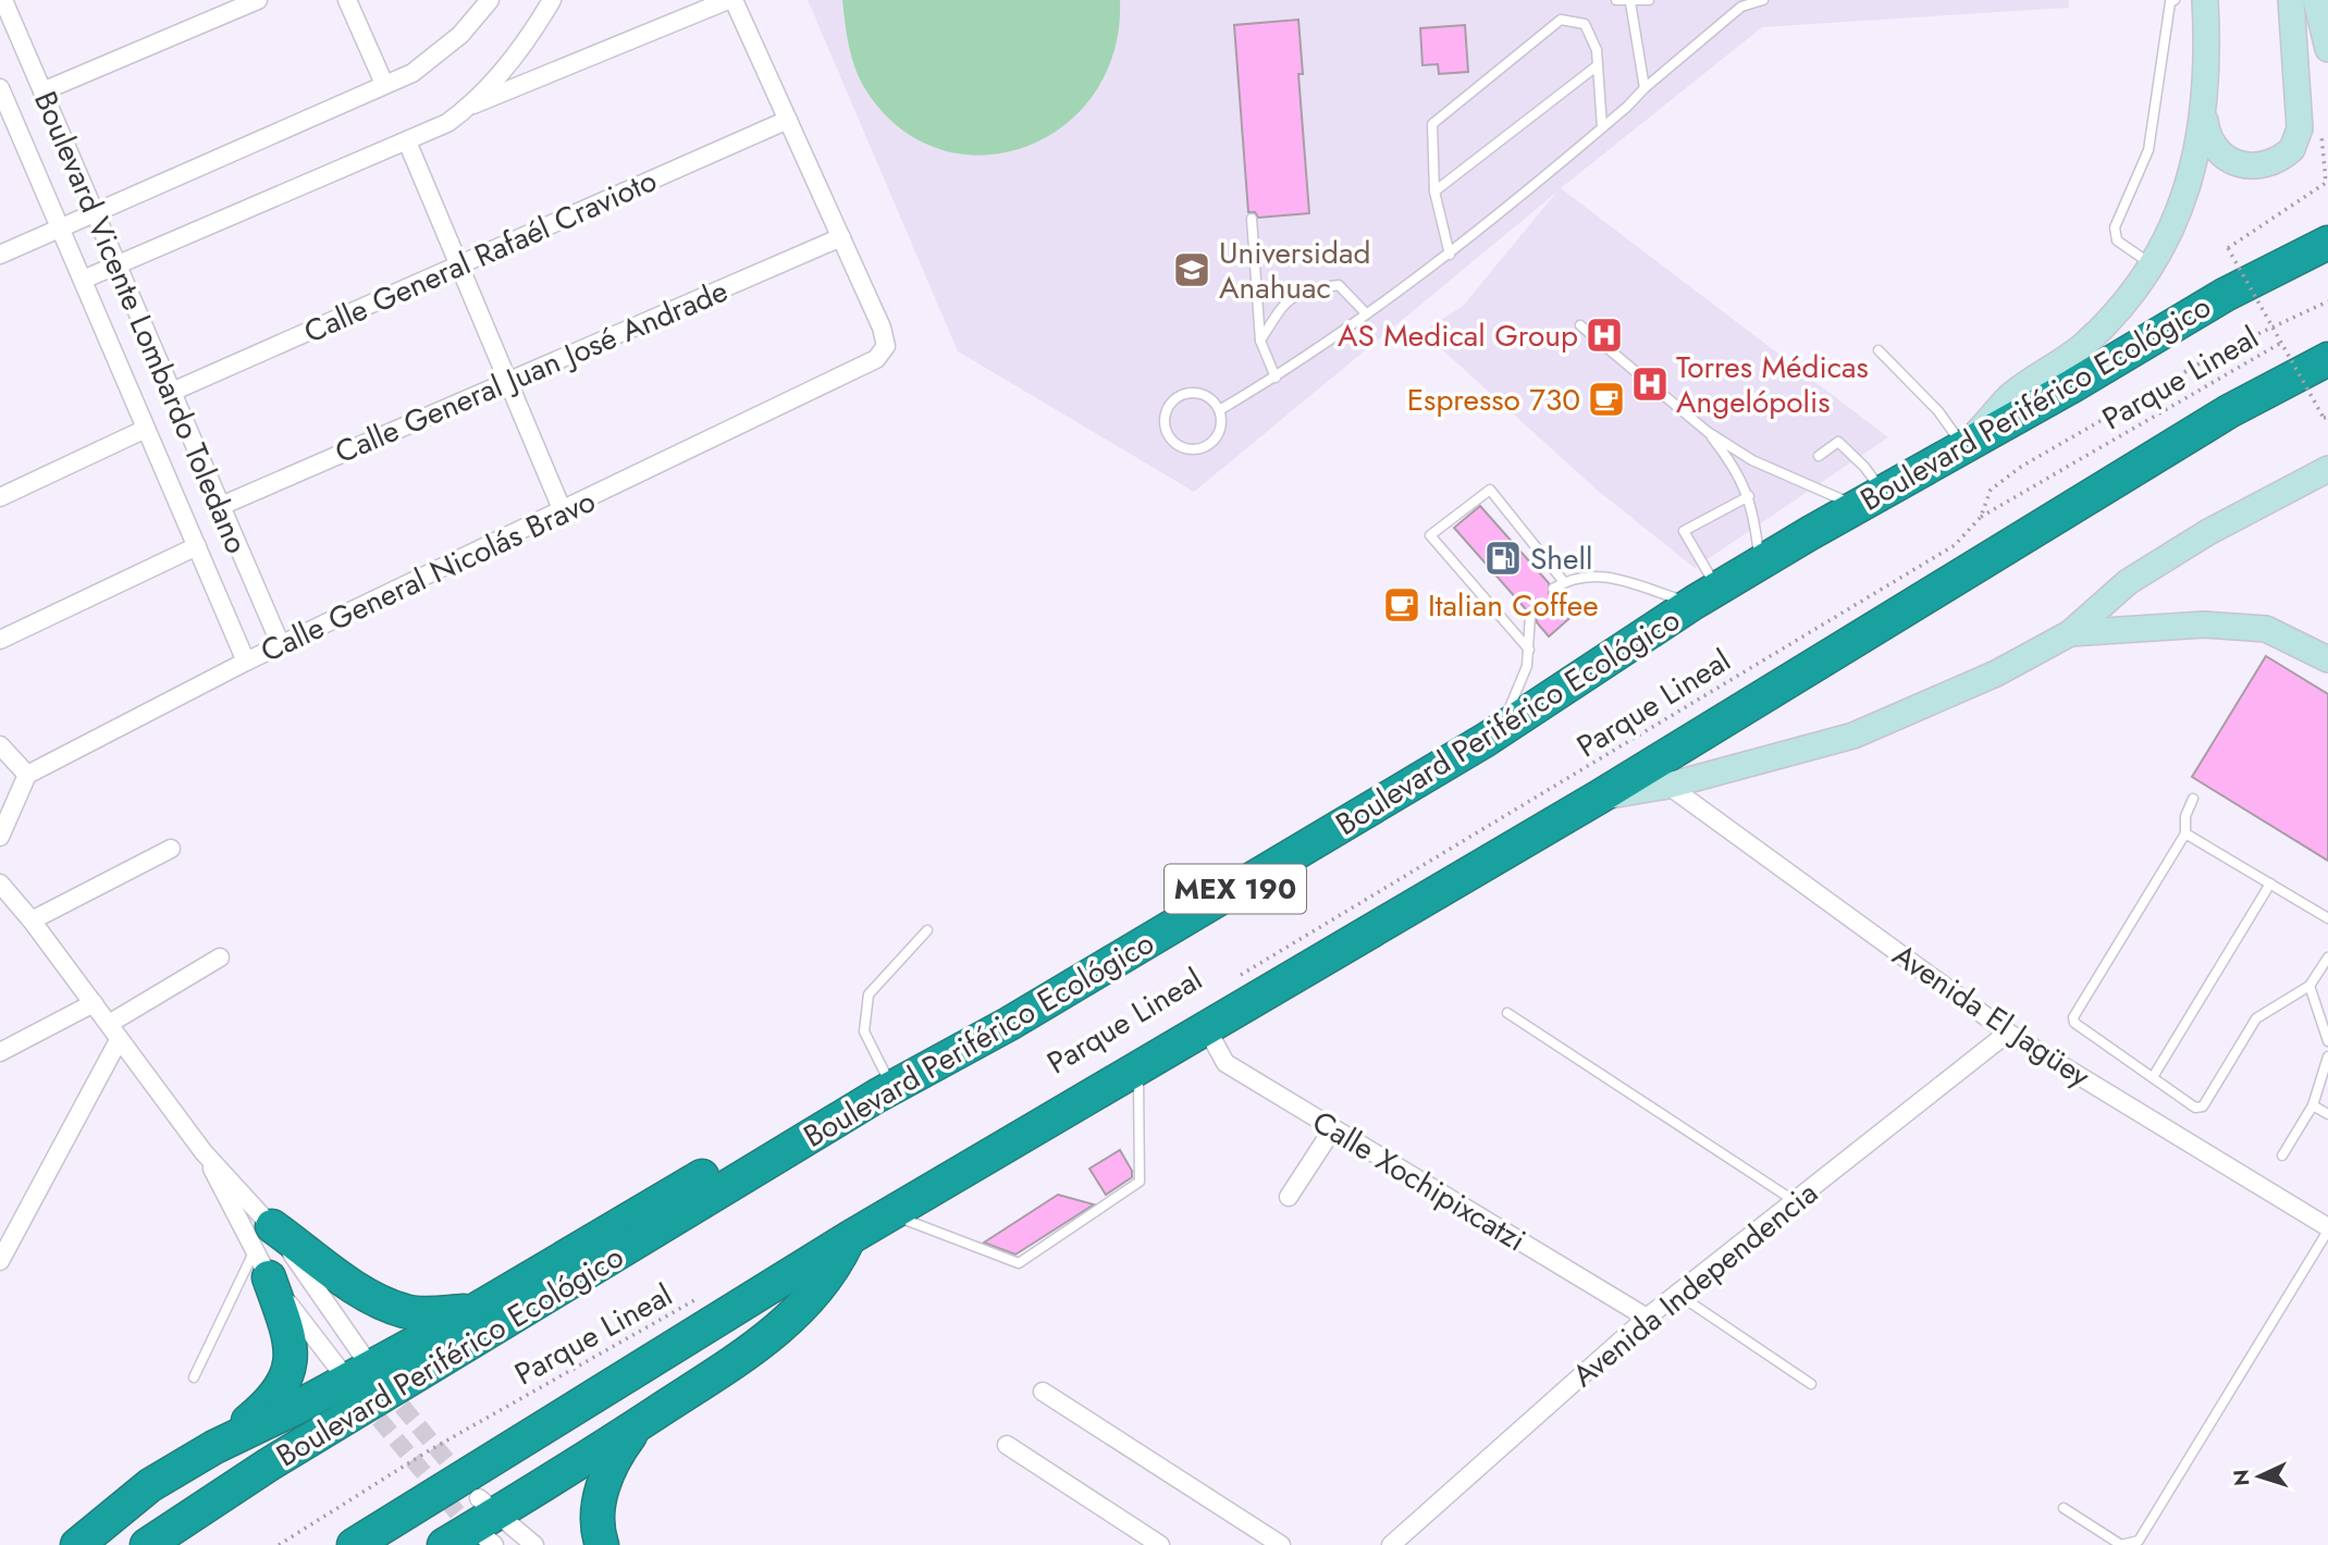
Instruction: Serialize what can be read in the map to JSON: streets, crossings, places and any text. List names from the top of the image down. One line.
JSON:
{"streets":{"highway":["Boulevard Periférico Ecológico","MEX 190"],"street":["Calle General Rafaél Cravioto","Boulevard Vicente Lombardo Toledano","Calle General Juan José Andrade","Calle General Nicolás Bravo","Avenida El Jagüey","Calle Xochipixcatzi","Avenida Independencia"],"path":["Parque Lineal"]},"crossings":[["Calle General Rafaél Cravioto","Boulevard Vicente Lombardo Toledano"],["Boulevard Vicente Lombardo Toledano","Calle General Juan José Andrade"],["Boulevard Vicente Lombardo Toledano","Calle General Nicolás Bravo"],["Calle General Juan José Andrade","Calle General Nicolás Bravo"],["Avenida El Jagüey","Avenida Independencia"],["Calle Xochipixcatzi","Avenida Independencia"]],"places":{"school or university":["Universidad Anahuac"],"hospital":["AS Medical Group","Torres Médicas Angelópolis"],"cafe":["Espresso 730","Italian Coffee"],"fuel station":["Shell"]},"north":"left"}
